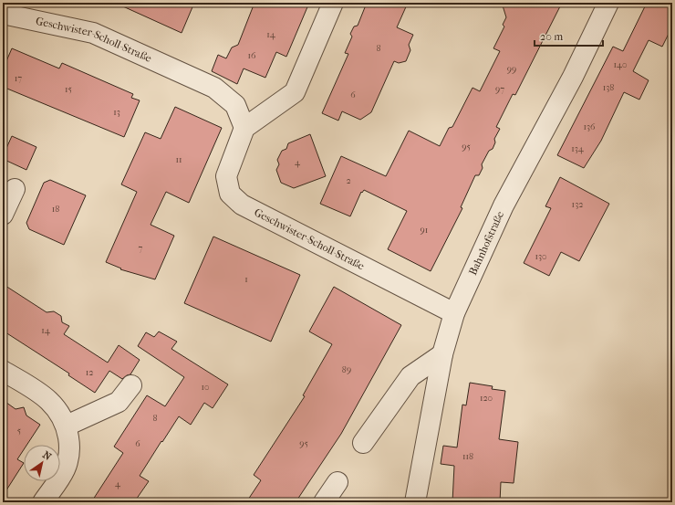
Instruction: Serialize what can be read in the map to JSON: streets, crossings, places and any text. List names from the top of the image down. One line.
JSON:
{"streets":{"street":["Geschwister-Scholl-Straße","Bahnhofstraße"]},"crossings":[["Geschwister-Scholl-Straße","Bahnhofstraße"]],"house_numbers":["14","8","16","140","99","17","138","15","97","6","13","136","95","134","11","4","2","132","18","91","7","130","1","14","89","12","10","120","8","5","6","95","118","4"],"scale_bar":"20 m","north":"top right"}
